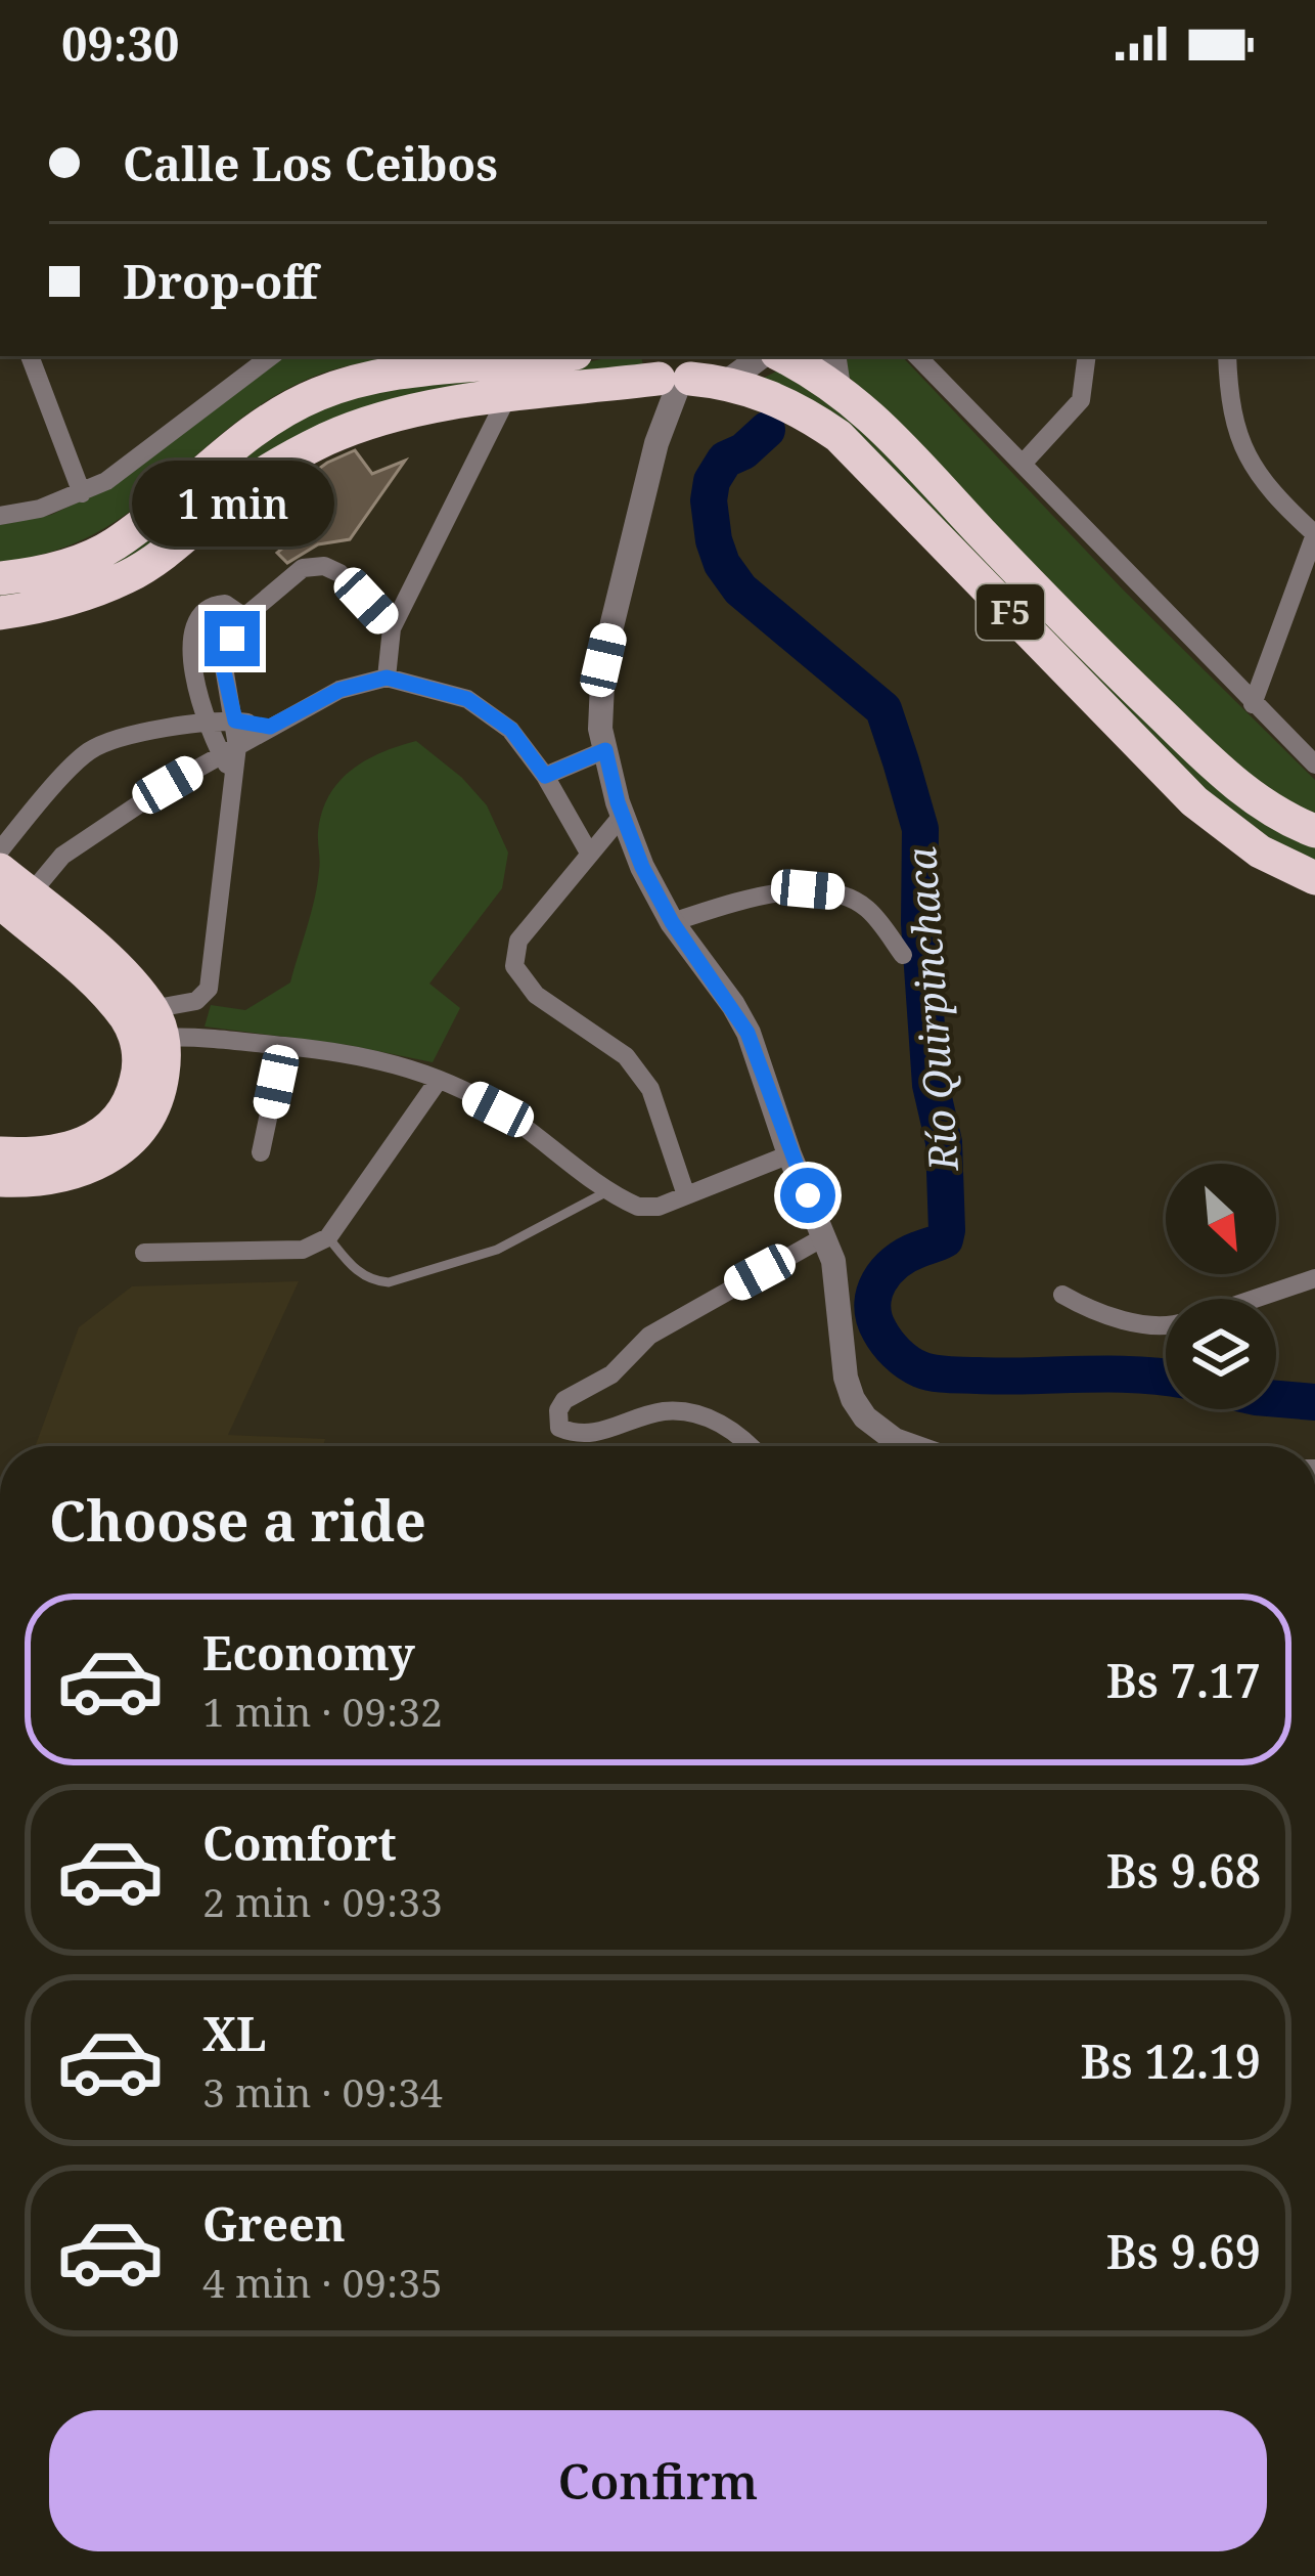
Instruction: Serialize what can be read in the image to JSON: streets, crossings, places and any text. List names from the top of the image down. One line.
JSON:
{"streets":{"highway":["F5"]},"water":["Río Quirpinchaca"],"north":"bottom right","page":{"status":"09:30","banner":["Calle Los Ceibos","Drop-off"],"bubble":"1 min","heading":"Choose a ride","list":[{"name":"Economy","note":"1 min · 09:32","value":"Bs 7.17"},{"name":"Comfort","note":"2 min · 09:33","value":"Bs 9.68"},{"name":"XL","note":"3 min · 09:34","value":"Bs 12.19"},{"name":"Green","note":"4 min · 09:35","value":"Bs 9.69"}],"buttons":"Confirm"}}
